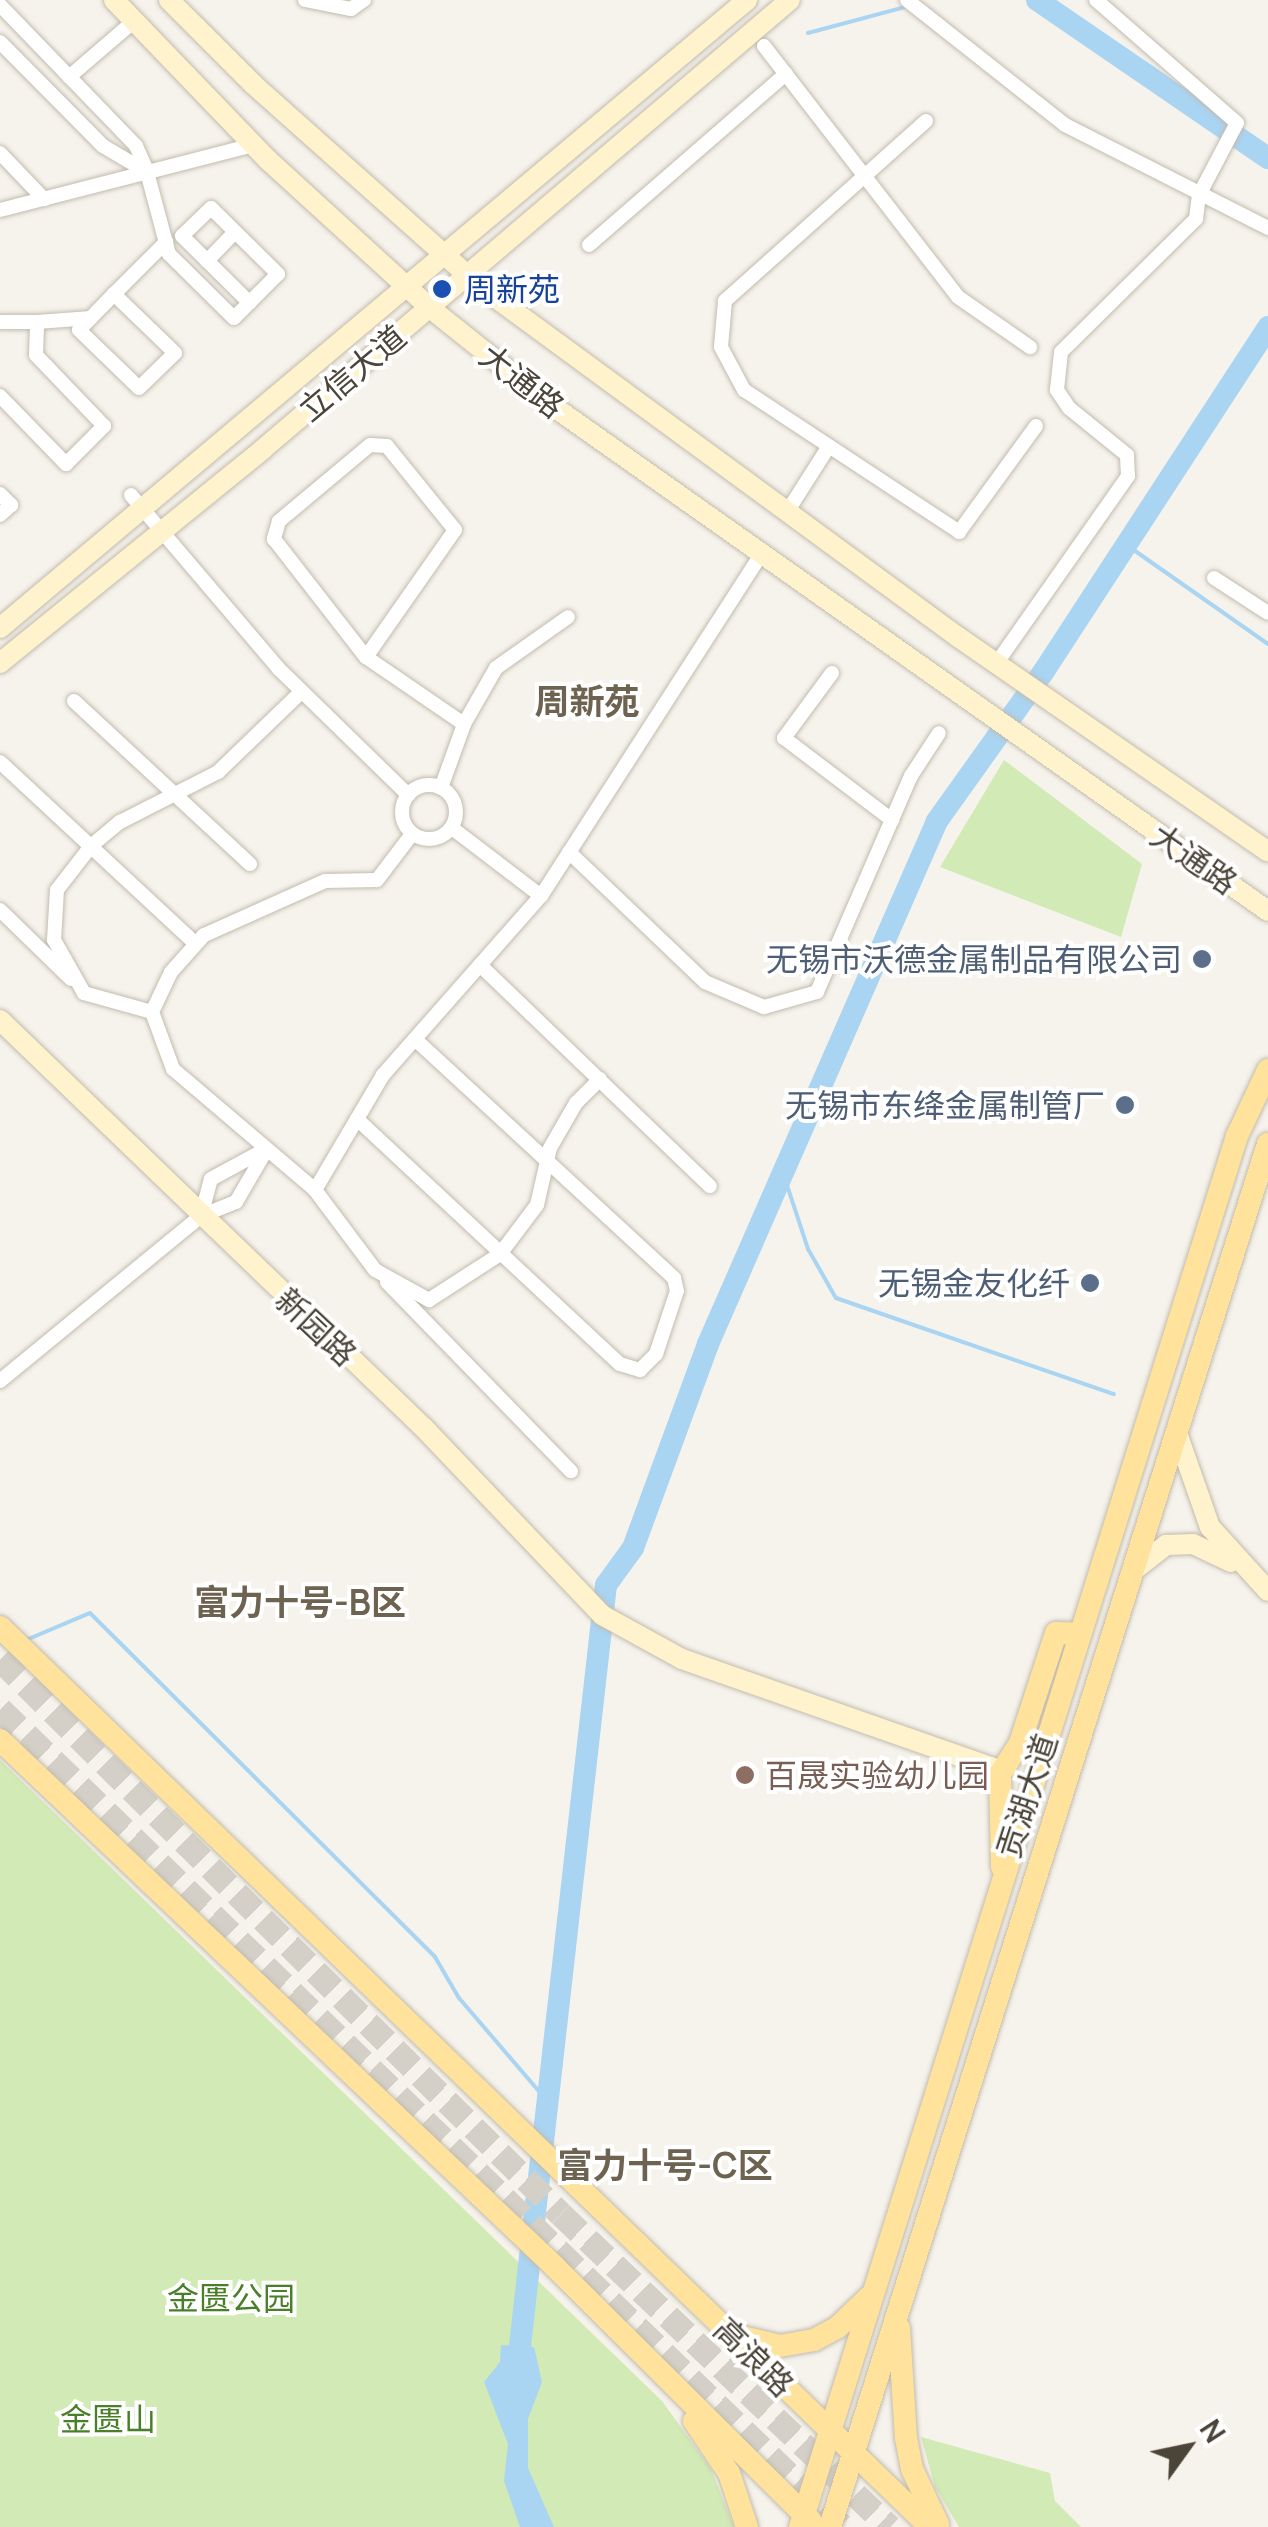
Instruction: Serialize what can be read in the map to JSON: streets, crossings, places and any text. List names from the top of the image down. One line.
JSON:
{"streets":{"main road":["贡湖大道","高浪路"],"street":["立信大道","大通路","新园路"]},"crossings":[["立信大道","大通路"],["贡湖大道","高浪路"]],"districts":["周新苑","富力十号-B区","富力十号-C区"],"parks":["金匮公园","金匮山"],"places":["周新苑","无锡市沃德金属制品有限公司","无锡市东绛金属制管厂","无锡金友化纤","百晟实验幼儿园"],"north":"top right"}
